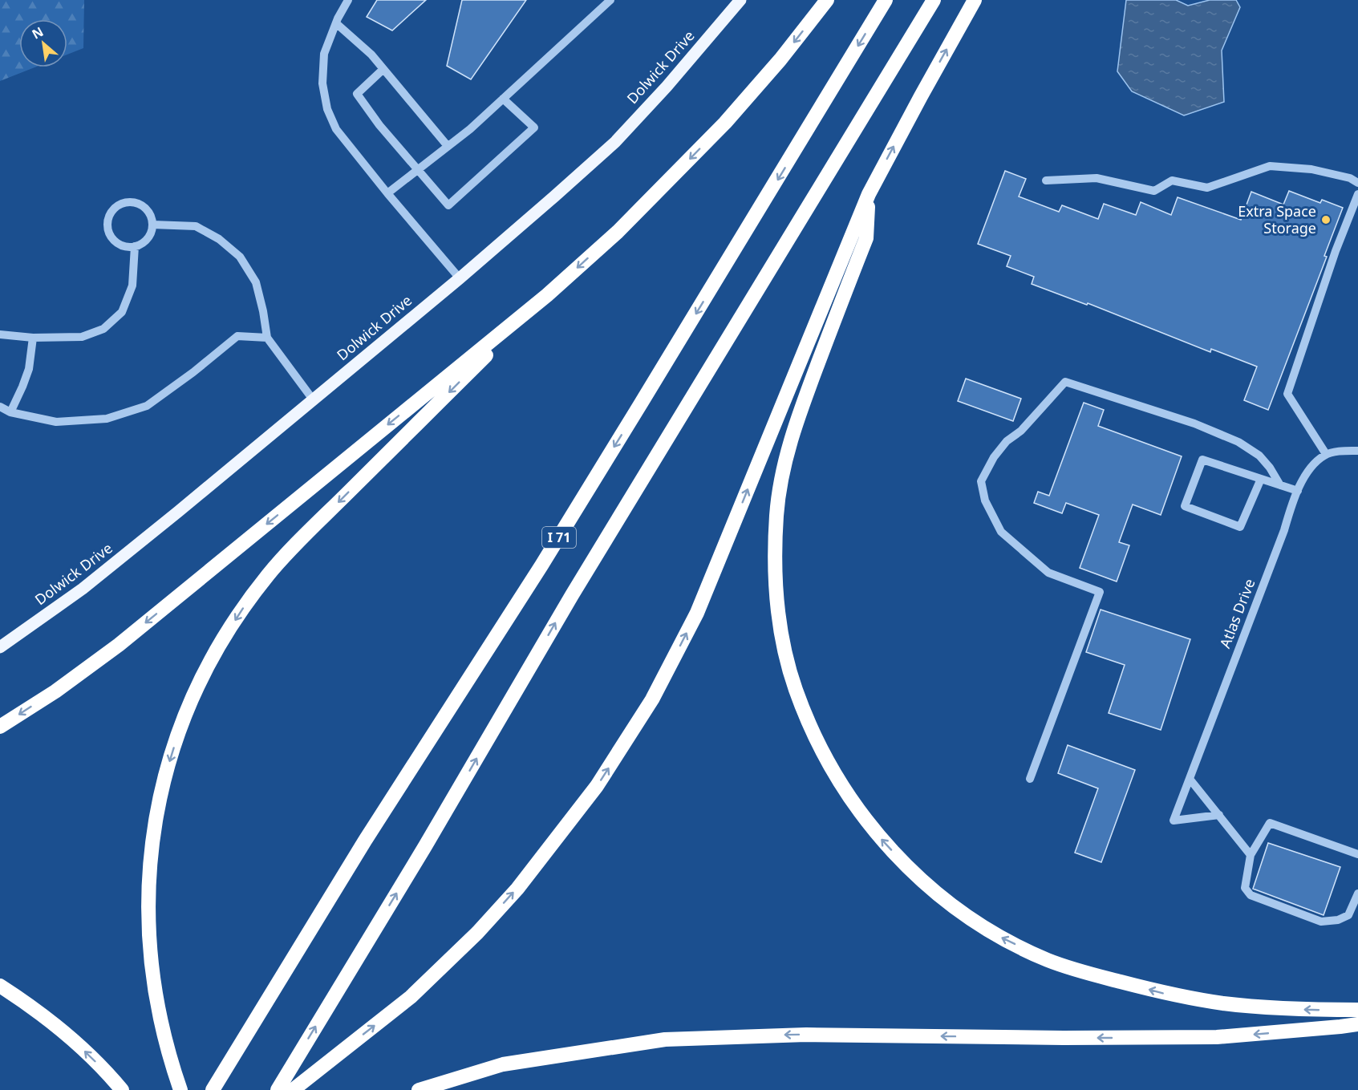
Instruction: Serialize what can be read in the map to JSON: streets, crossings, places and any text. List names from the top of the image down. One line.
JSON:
{"streets":{"highway":["I 71"],"main road":["Dolwick Drive"],"lane":["Atlas Drive"]},"places":["Extra Space Storage"],"north":"top left"}
